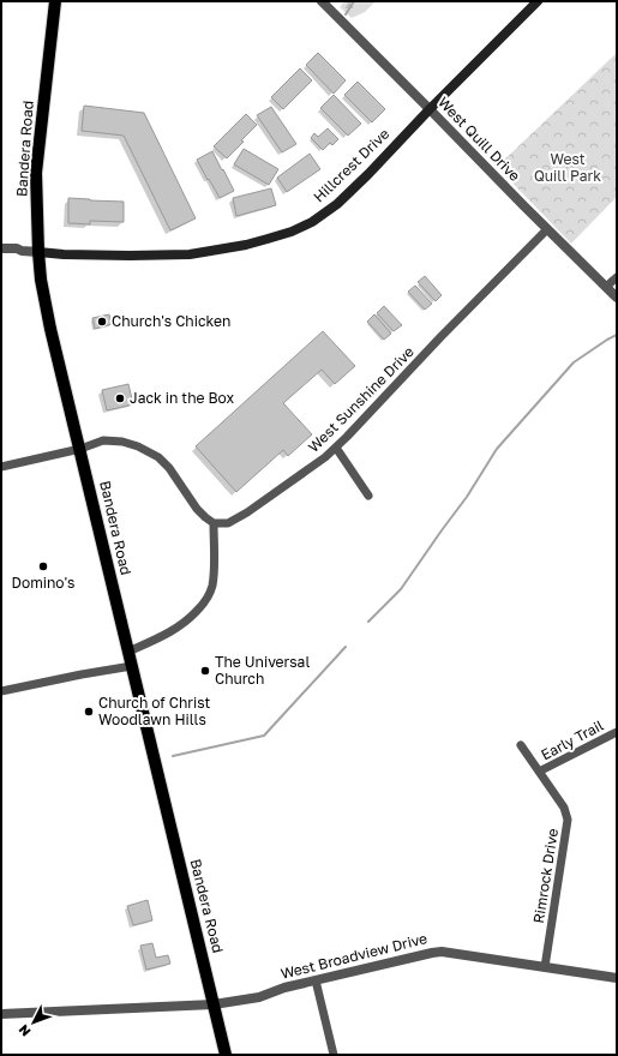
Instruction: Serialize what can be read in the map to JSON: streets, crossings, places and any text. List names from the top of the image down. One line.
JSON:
{"streets":{"main road":["Bandera Road","Hillcrest Drive"],"street":["West Quill Drive","West Sunshine Drive","Early Trail","Rimrock Drive","West Broadview Drive"]},"crossings":[["West Quill Drive","Hillcrest Drive"],["West Quill Drive","West Sunshine Drive"],["Bandera Road","Hillcrest Drive"],["Bandera Road","West Broadview Drive"],["Early Trail","Rimrock Drive"],["Rimrock Drive","West Broadview Drive"]],"parks":["West Quill Park"],"places":["Church's Chicken","Jack in the Box","Domino's","The Universal Church","Church of Christ Woodlawn Hills"],"north":"bottom left"}
